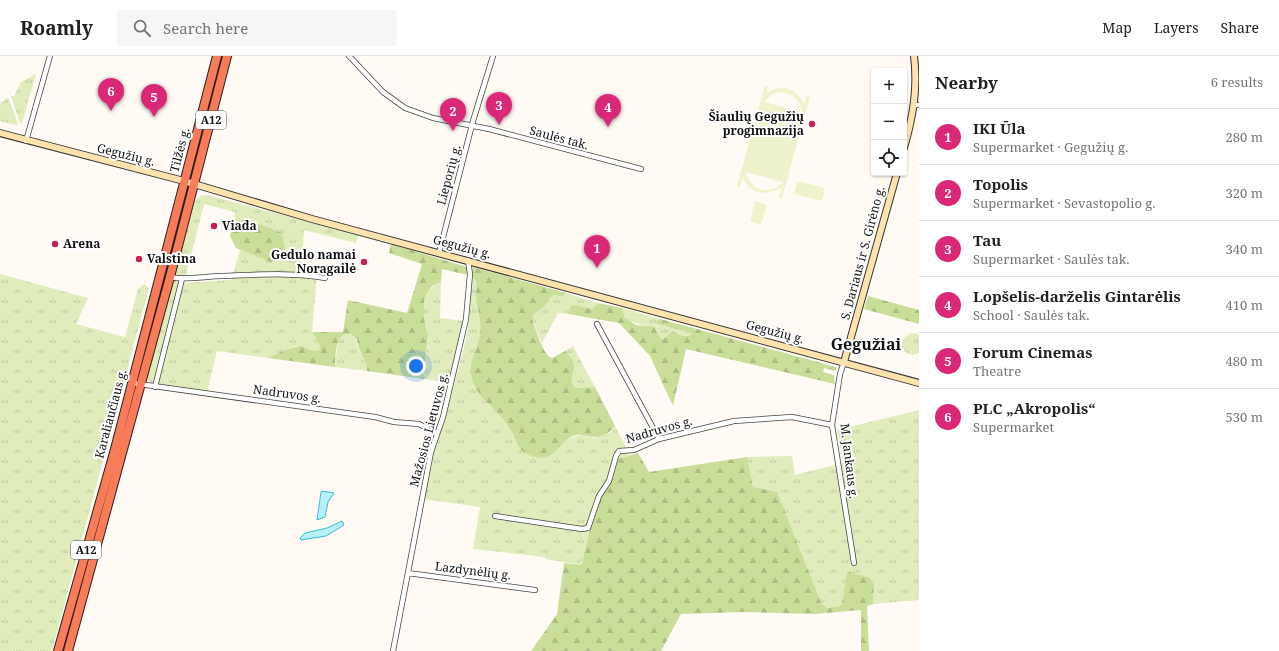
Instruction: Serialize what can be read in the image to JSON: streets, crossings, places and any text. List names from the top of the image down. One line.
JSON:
{"streets":{"highway":["A12","Tilžės g.","Karaliaučiaus g."],"main road":["Gegužių g.","S. Dariaus ir S. Girėno g."],"street":["Saulės tak.","Lieporių g.","Nadruvos g.","Mažosios Lietuvos g.","M. Jankaus g.","Lazdynėlių g."]},"crossings":[["Saulės tak.","Lieporių g."],["Tilžės g.","Gegužių g."],["Tilžės g.","Karaliaučiaus g."],["Gegužių g.","Lieporių g."],["Gegužių g.","S. Dariaus ir S. Girėno g."],["Gegužių g.","Karaliaučiaus g."],["Gegužių g.","Mažosios Lietuvos g."],["Gegužių g.","M. Jankaus g."],["S. Dariaus ir S. Girėno g.","M. Jankaus g."],["Nadruvos g.","Karaliaučiaus g."],["Nadruvos g.","Mažosios Lietuvos g."],["Nadruvos g.","M. Jankaus g."],["Mažosios Lietuvos g.","Lazdynėlių g."]],"districts":["Gegužiai"],"places":["Šiaulių Gegužių progimnazija","Viada","Arena","Valstina","Gedulo namai Noragailė"],"page":{"header":"Roamly","search":"Search here","nav":["Map","Layers","Share"],"heading":["Nearby","6 results"],"map_buttons":["+","−"],"pins":["6","5","3","4","2","1"],"list":[{"mark":"1","name":"IKI Ūla","note":"Supermarket · Gegužių g.","value":"280 m"},{"mark":"2","name":"Topolis","note":"Supermarket · Sevastopolio g.","value":"320 m"},{"mark":"3","name":"Tau","note":"Supermarket · Saulės tak.","value":"340 m"},{"mark":"4","name":"Lopšelis-darželis Gintarėlis","note":"School · Saulės tak.","value":"410 m"},{"mark":"5","name":"Forum Cinemas","note":"Theatre","value":"480 m"},{"mark":"6","name":"PLC „Akropolis“","note":"Supermarket","value":"530 m"}]}}
